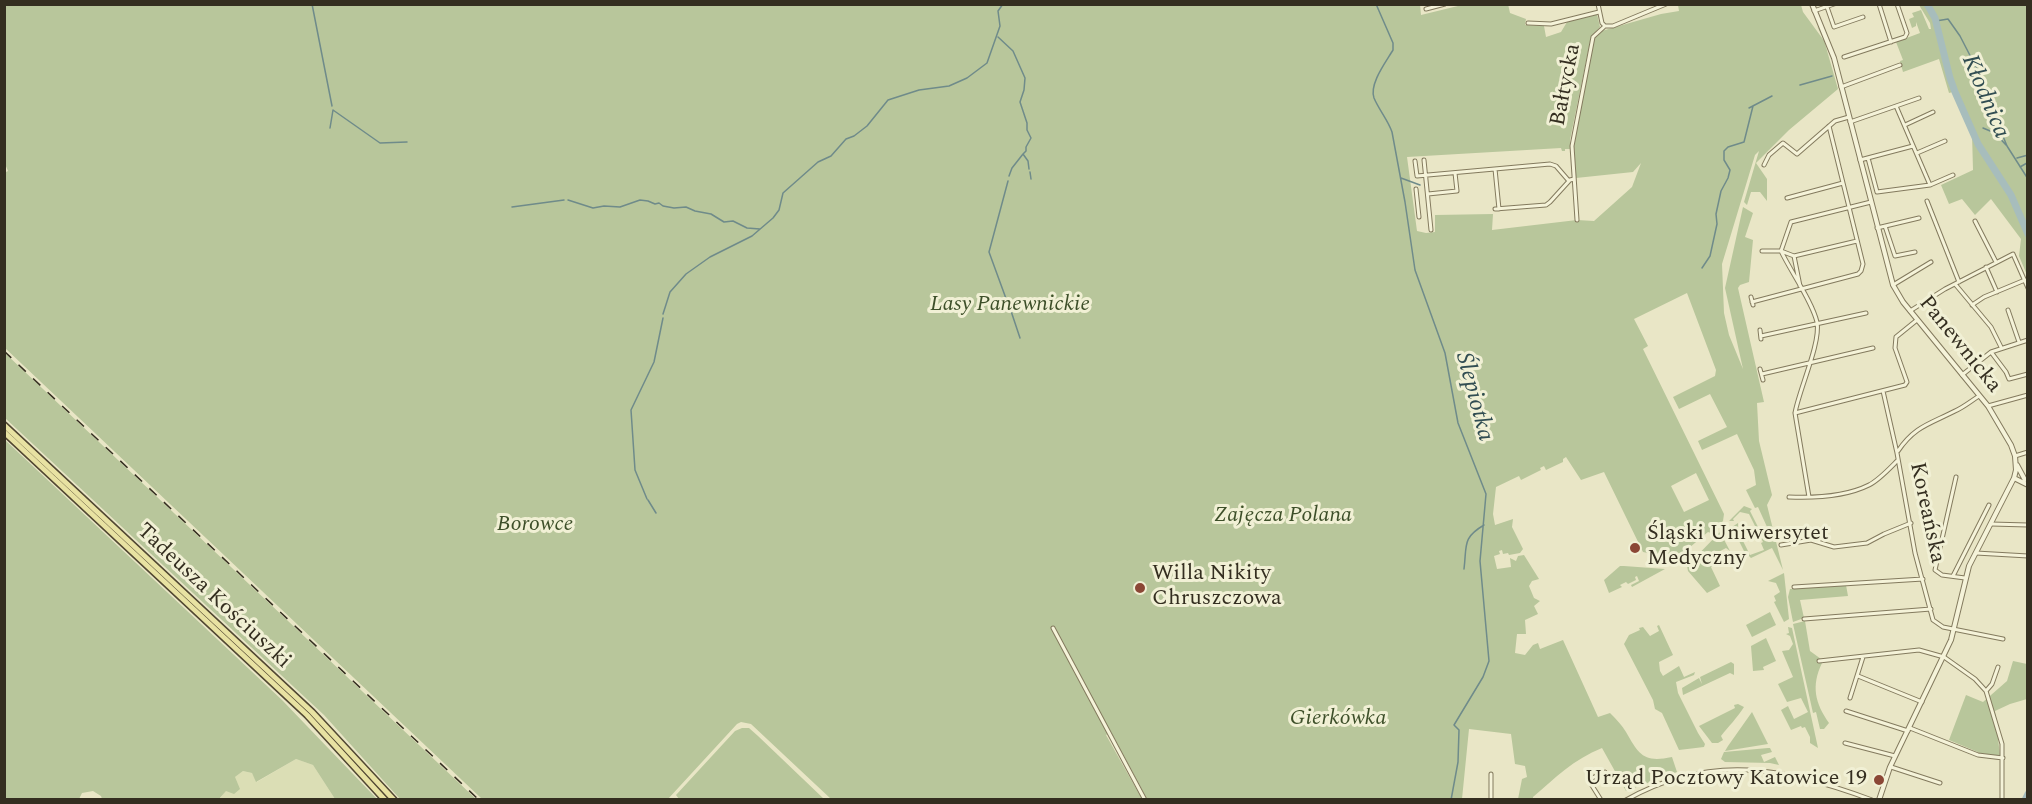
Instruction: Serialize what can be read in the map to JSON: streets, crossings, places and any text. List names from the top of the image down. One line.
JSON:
{"streets":{"main road":["Tadeusza Kościuszki"],"street":["Bałtycka","Panewnicka","Koreańska"]},"water":["Kłodnica","Ślepiotka"],"parks":["Lasy Panewnickie","Zajęcza Polana","Borowce","Gierkówka"],"places":["Śląski Uniwersytet Medyczny","Willa Nikity Chruszczowa","Urząd Pocztowy Katowice 19"]}
